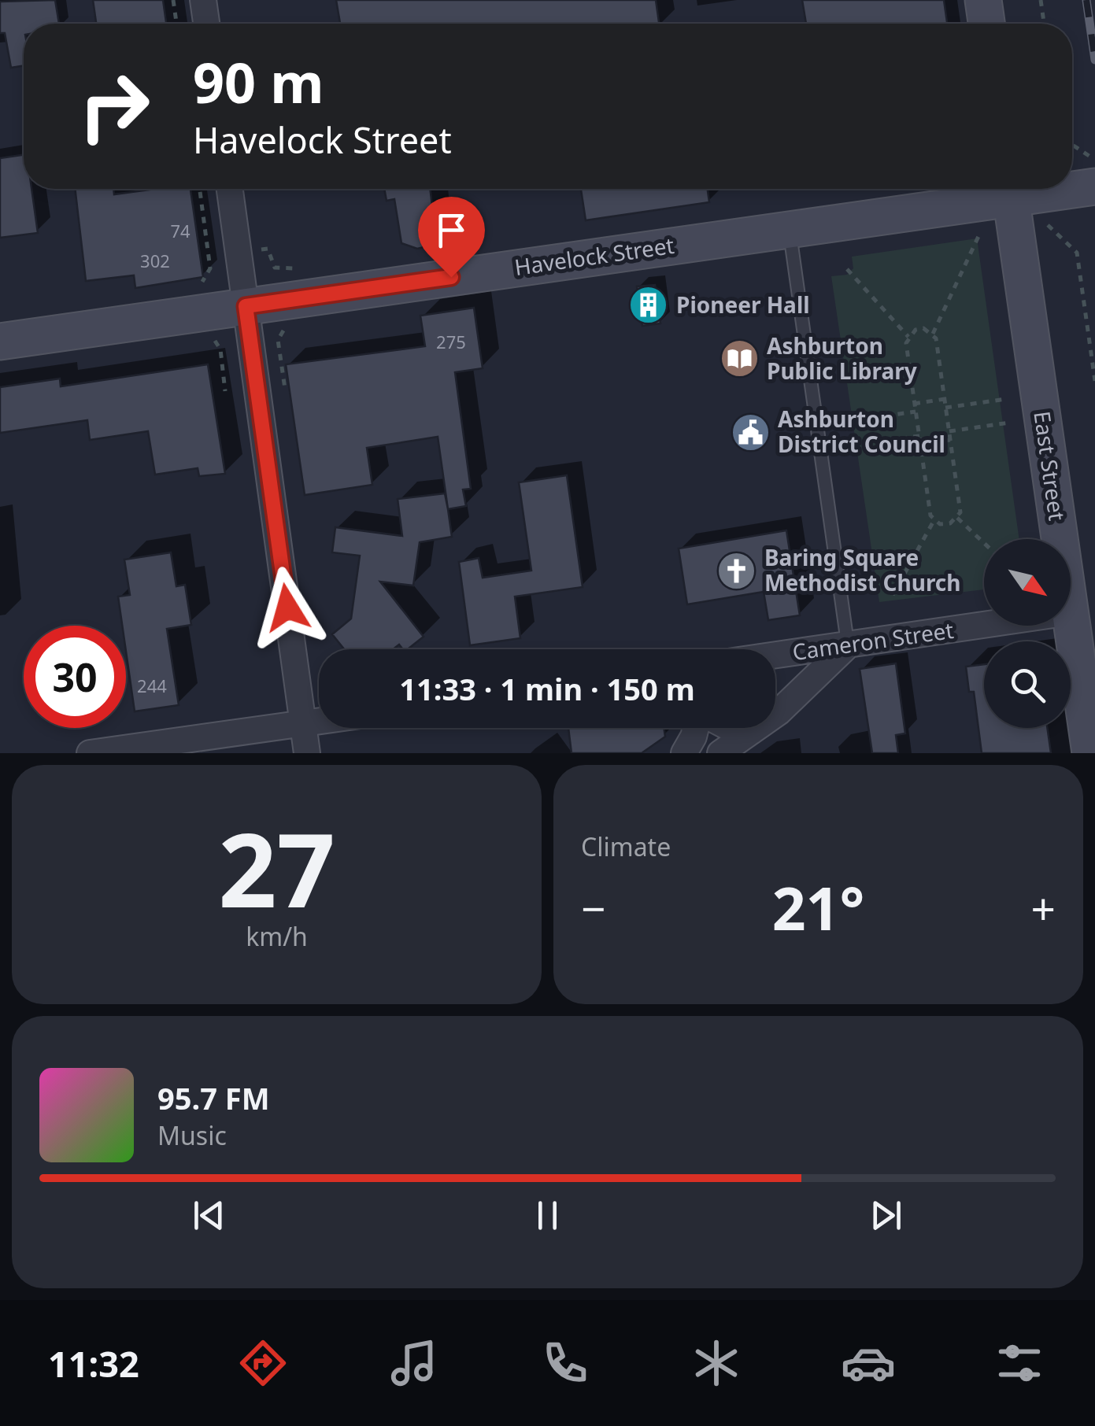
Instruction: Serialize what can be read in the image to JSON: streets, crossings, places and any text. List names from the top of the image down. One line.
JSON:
{"streets":{"street":["Havelock Street","East Street","Cameron Street"]},"places":{"building":["Pioneer Hall"],"library":["Ashburton Public Library"],"public building":["Ashburton District Council"],"church":["Baring Square Methodist Church"]},"house_numbers":["74","302","275","244"],"north":"bottom right","page":{"turn":["90 m","Havelock Street"],"limit":"30","trip":"11:33 · 1 min · 150 m","tile":[["27","km/h"],"Climate"],"heat":["−","21°","+"],"song":["95.7 FM","Music"],"tabs":"11:32"}}
